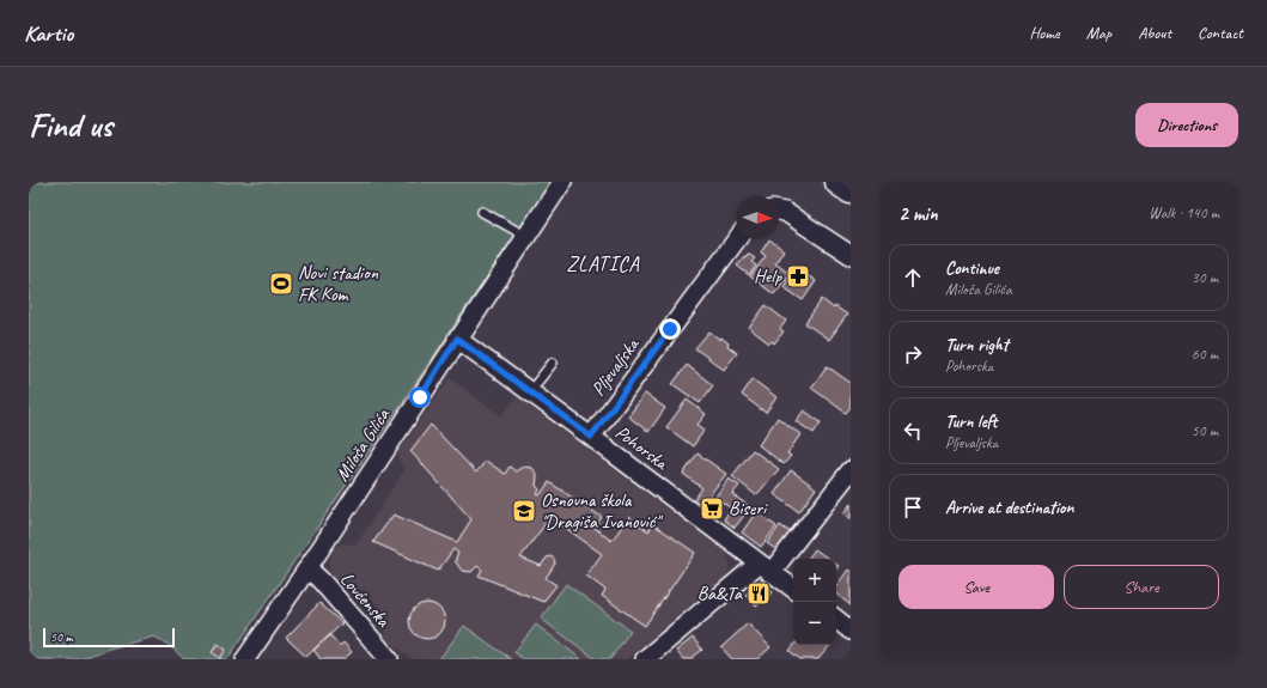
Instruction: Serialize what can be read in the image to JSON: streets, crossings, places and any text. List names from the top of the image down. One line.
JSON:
{"streets":{"street":["Pljevaljska","Miloša Gilića","Pohorska","Lovćenska"]},"crossings":[["Pljevaljska","Pohorska"],["Miloša Gilića","Pohorska"],["Miloša Gilića","Lovćenska"]],"districts":["ZLATICA"],"places":{"pharmacy":["Help"],"sports":["Novi stadion FK Kom"],"supermarket":["Biseri"],"school or university":["Osnovna škola \"Dragiša Ivanović\""],"restaurant":["Ba&Ta"]},"scale_bar":"50 m","north":"right","page":{"header":"Kartio","nav":["Home","Map","About","Contact"],"buttons":["Directions",["Save","Share"]],"title":"Find us","heading":["2 min","Walk · 140 m"],"list":[["Continue","Miloša Gilića","30 m"],["Turn right","Pohorska","60 m"],["Turn left","Pljevaljska","50 m"],"Arrive at destination"],"map_buttons":["+","−"],"scale":"50 m"}}
